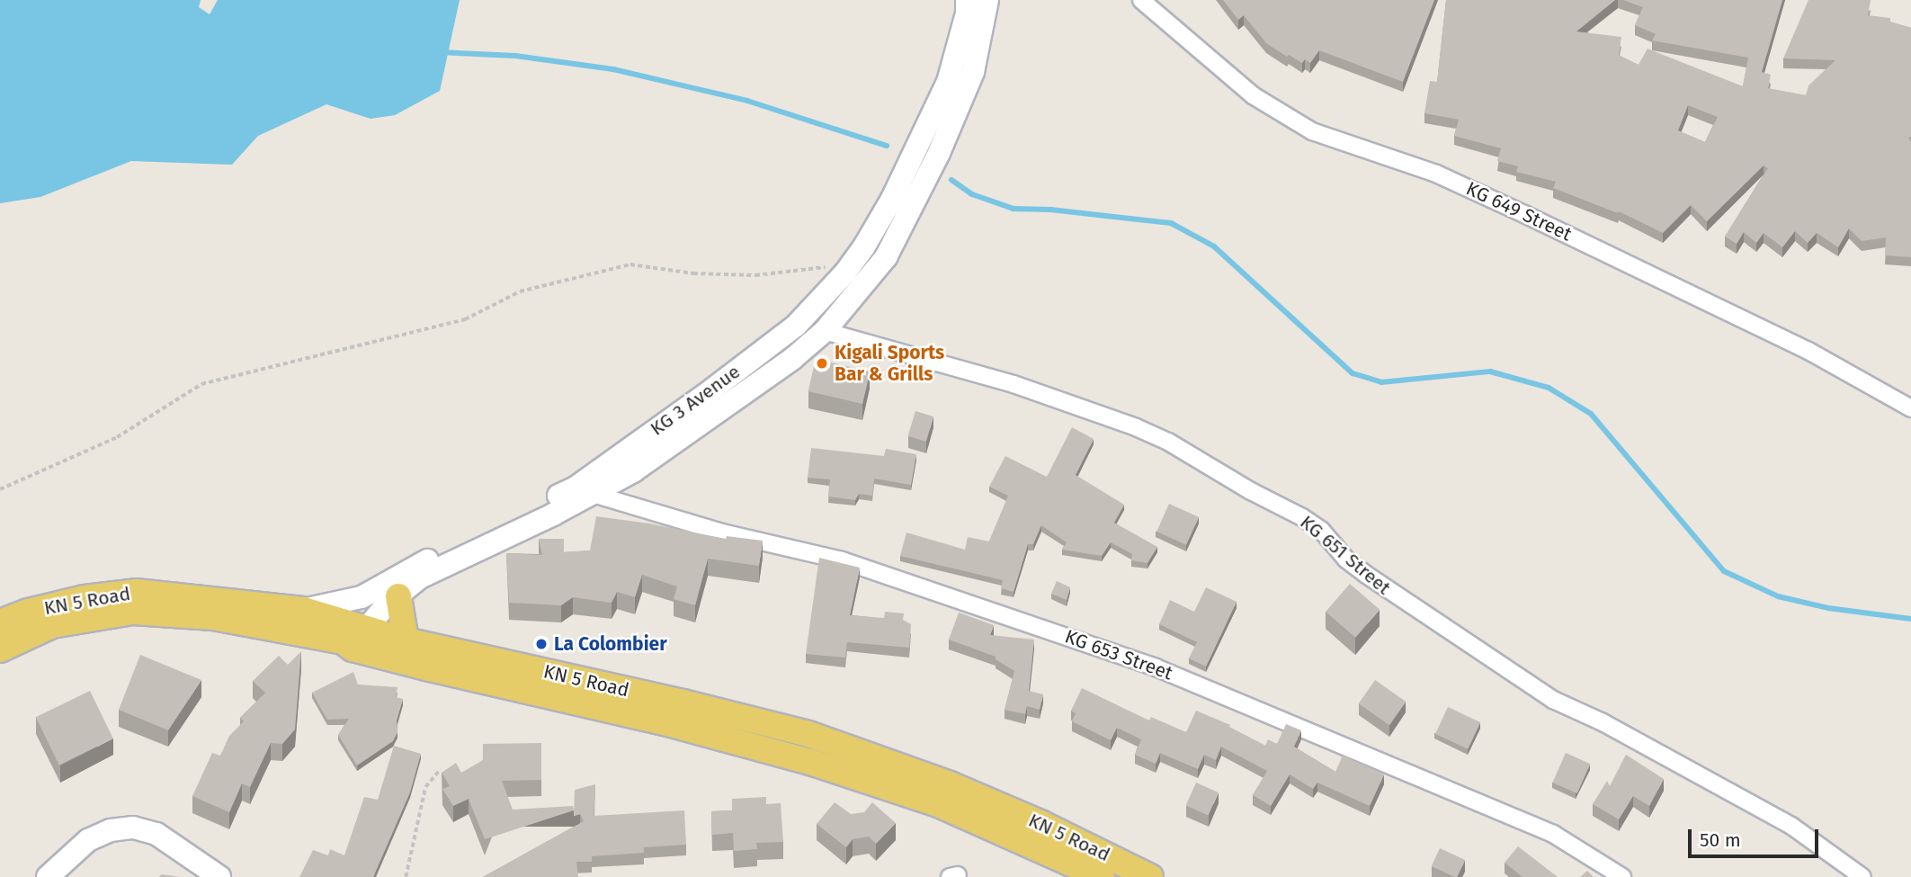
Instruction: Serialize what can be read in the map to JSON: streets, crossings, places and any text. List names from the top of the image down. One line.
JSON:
{"streets":{"main road":["KG 3 Avenue","KN 5 Road"],"street":["KG 649 Street","KG 651 Street","KG 653 Street"]},"crossings":[["KG 3 Avenue","KG 651 Street"],["KG 3 Avenue","KN 5 Road"],["KG 3 Avenue","KG 653 Street"]],"places":["Kigali Sports Bar & Grills","La Colombier"],"scale_bar":"50 m"}
